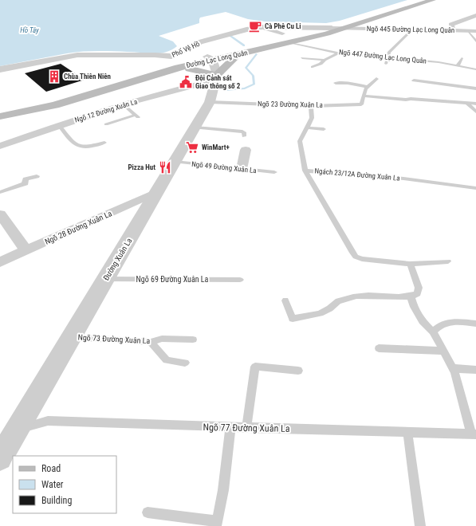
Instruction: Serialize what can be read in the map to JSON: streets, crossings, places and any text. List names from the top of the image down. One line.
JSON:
{"streets":{"main road":["Đường Lạc Long Quân"],"street":["Ngõ 445 Đường Lạc Long Quân","Phố Vệ Hồ","Ngõ 12 Đường Xuân La","Ngõ 28 Đường Xuân La","Đường Xuân La"],"lane":["Ngõ 447 Đường Lạc Long Quân","Ngõ 23 Đường Xuân La","Ngõ 49 Đường Xuân La","Ngách 23/12A Đường Xuân La","Ngõ 69 Đường Xuân La","Ngõ 73 Đường Xuân La","Ngõ 77 Đường Xuân La"]},"crossings":[["Ngõ 445 Đường Lạc Long Quân","Phố Vệ Hồ"],["Ngõ 445 Đường Lạc Long Quân","Đường Lạc Long Quân"],["Phố Vệ Hồ","Đường Lạc Long Quân"],["Ngõ 447 Đường Lạc Long Quân","Đường Lạc Long Quân"],["Đường Lạc Long Quân","Ngõ 12 Đường Xuân La"],["Đường Lạc Long Quân","Đường Xuân La"],["Ngõ 23 Đường Xuân La","Ngách 23/12A Đường Xuân La"],["Ngõ 23 Đường Xuân La","Đường Xuân La"],["Ngõ 12 Đường Xuân La","Đường Xuân La"],["Ngõ 49 Đường Xuân La","Đường Xuân La"],["Ngõ 28 Đường Xuân La","Đường Xuân La"],["Đường Xuân La","Ngõ 69 Đường Xuân La"],["Đường Xuân La","Ngõ 73 Đường Xuân La"],["Đường Xuân La","Ngõ 77 Đường Xuân La"]],"water":["Hồ Tây"],"places":{"cafe":["Cà Phê Cu Li"],"building":["Chùa Thiên Niên"],"public building":["Đội Cảnh sát Giao thông số 2"],"supermarket":["WinMart+"],"restaurant":["Pizza Hut"]},"legend":["Road","Water","Building"]}
